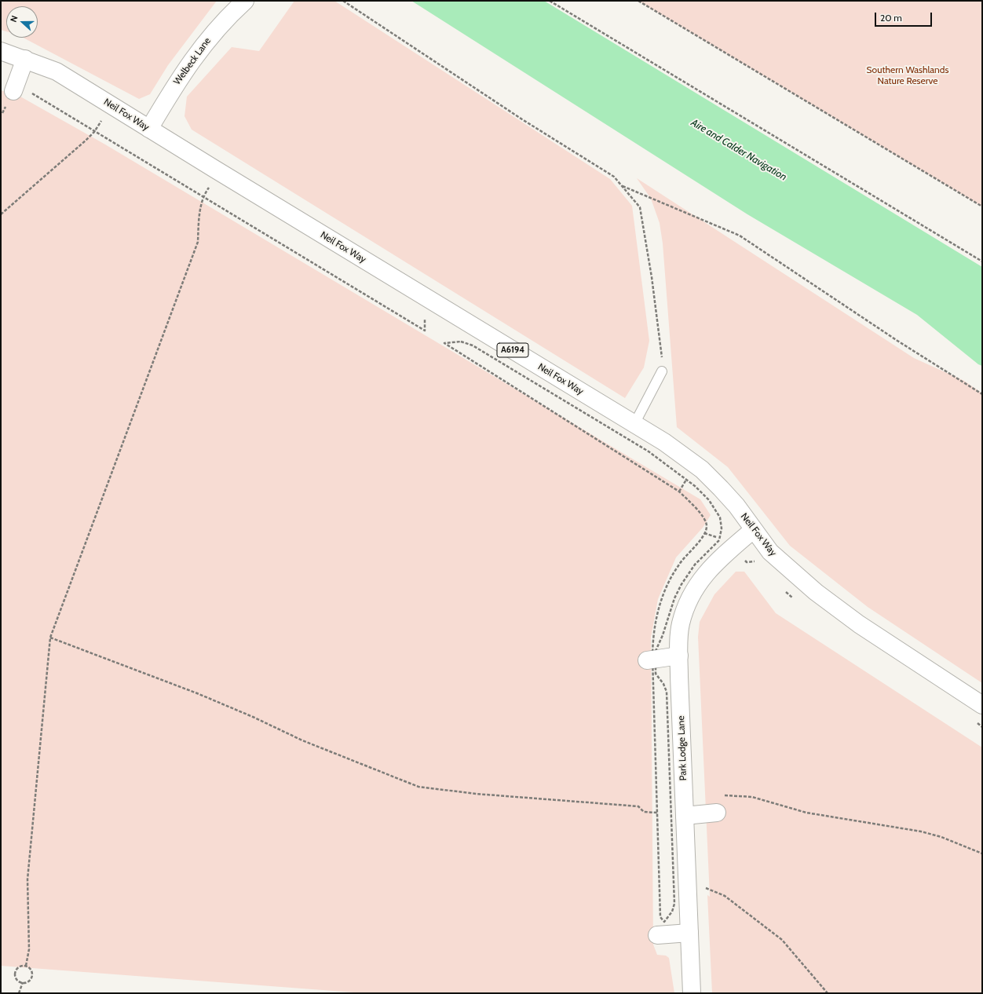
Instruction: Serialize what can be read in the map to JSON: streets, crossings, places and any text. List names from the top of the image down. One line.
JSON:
{"streets":{"main road":["Welbeck Lane","Neil Fox Way","A6194","Park Lodge Lane"]},"crossings":[["Welbeck Lane","Neil Fox Way"],["Neil Fox Way","Park Lodge Lane"]],"water":["Aire and Calder Navigation"],"parks":["Southern Washlands Nature Reserve"],"scale_bar":"20 m","north":"left"}
